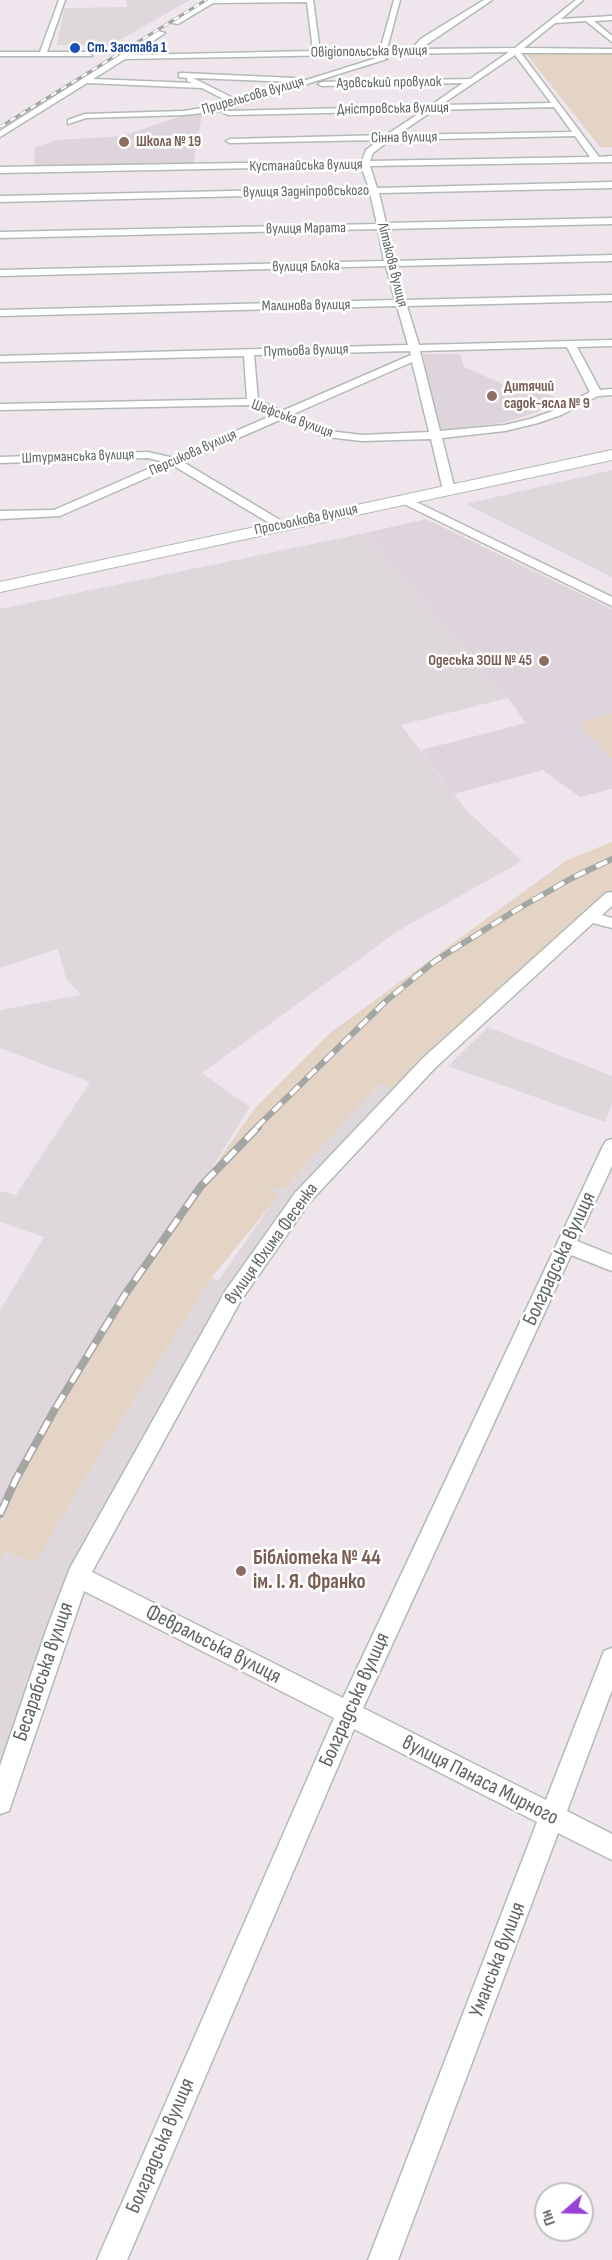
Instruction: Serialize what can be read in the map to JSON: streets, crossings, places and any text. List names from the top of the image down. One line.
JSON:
{"streets":{"street":["Овідіопольська вулиця","Азовський провулок","Прирельсова вулиця","Дністровська вулиця","Сінна вулиця","Кустанайська вулиця","вулиця Задніпровського","вулиця Марата","Літакова вулиця","вулиця Блока","Малинова вулиця","Путьова вулиця","Шефська вулиця","Персикова вулиця","Штурманська вулиця","Просьолкова вулиця","вулиця Юхима Фесенка","Болградська вулиця","Февральська вулиця","Бесарабська вулиця","вулиця Панаса Мирного","Уманська вулиця"]},"crossings":[["Овідіопольська вулиця","Прирельсова вулиця"],["Азовський провулок","Прирельсова вулиця"],["Прирельсова вулиця","Дністровська вулиця"],["Сінна вулиця","Кустанайська вулиця"],["Кустанайська вулиця","Літакова вулиця"],["вулиця Задніпровського","Літакова вулиця"],["вулиця Марата","Літакова вулиця"],["Літакова вулиця","вулиця Блока"],["Літакова вулиця","Малинова вулиця"],["Літакова вулиця","Путьова вулиця"],["Літакова вулиця","Шефська вулиця"],["Літакова вулиця","Персикова вулиця"],["Літакова вулиця","Просьолкова вулиця"],["Путьова вулиця","Персикова вулиця"],["Шефська вулиця","Персикова вулиця"],["Персикова вулиця","Штурманська вулиця"],["Штурманська вулиця","Просьолкова вулиця"],["вулиця Юхима Фесенка","Февральська вулиця"],["вулиця Юхима Фесенка","Бесарабська вулиця"],["Болградська вулиця","Февральська вулиця"],["Болградська вулиця","вулиця Панаса Мирного"],["Февральська вулиця","Бесарабська вулиця"],["Февральська вулиця","вулиця Панаса Мирного"],["вулиця Панаса Мирного","Уманська вулиця"]],"places":["Ст. Застава 1","Школа № 19","Дитячий садок-ясла № 9","Одеська ЗОШ № 45","Бібліотека № 44 ім. І. Я. Франко"],"north":"left"}
